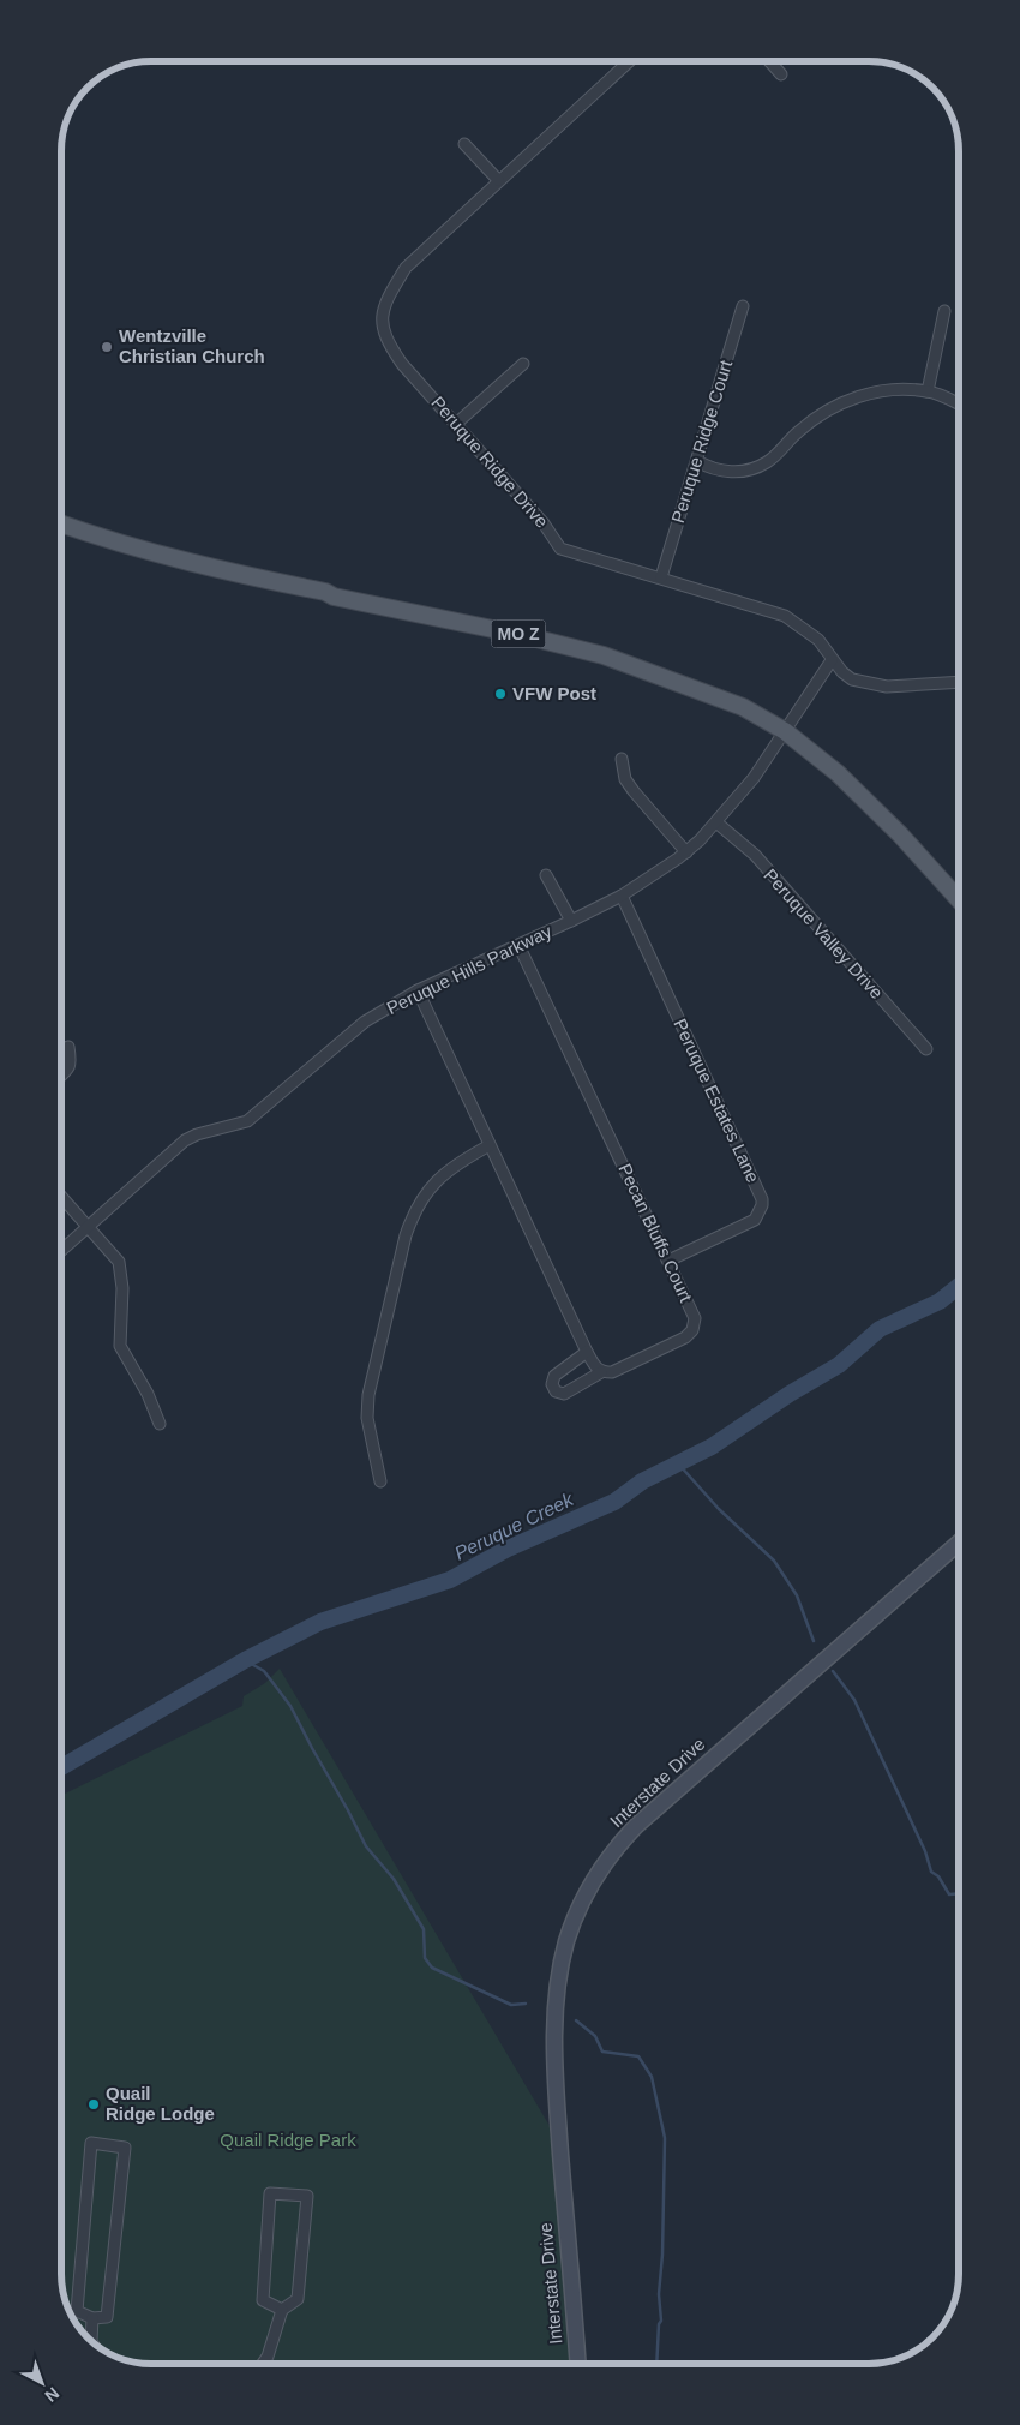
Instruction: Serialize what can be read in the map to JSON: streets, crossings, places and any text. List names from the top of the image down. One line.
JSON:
{"streets":{"main road":["MO Z","Interstate Drive"],"street":["Peruque Ridge Court","Peruque Ridge Drive","Peruque Valley Drive","Peruque Hills Parkway","Peruque Estates Lane","Pecan Bluffs Court"]},"crossings":[["Peruque Ridge Court","Peruque Ridge Drive"],["Peruque Ridge Drive","Peruque Hills Parkway"],["MO Z","Peruque Hills Parkway"],["Peruque Valley Drive","Peruque Hills Parkway"],["Peruque Hills Parkway","Peruque Estates Lane"],["Peruque Hills Parkway","Pecan Bluffs Court"],["Peruque Estates Lane","Pecan Bluffs Court"]],"water":["Peruque Creek"],"parks":["Quail Ridge Park"],"places":["Wentzville Christian Church","VFW Post","Quail Ridge Lodge"],"north":"bottom right"}
